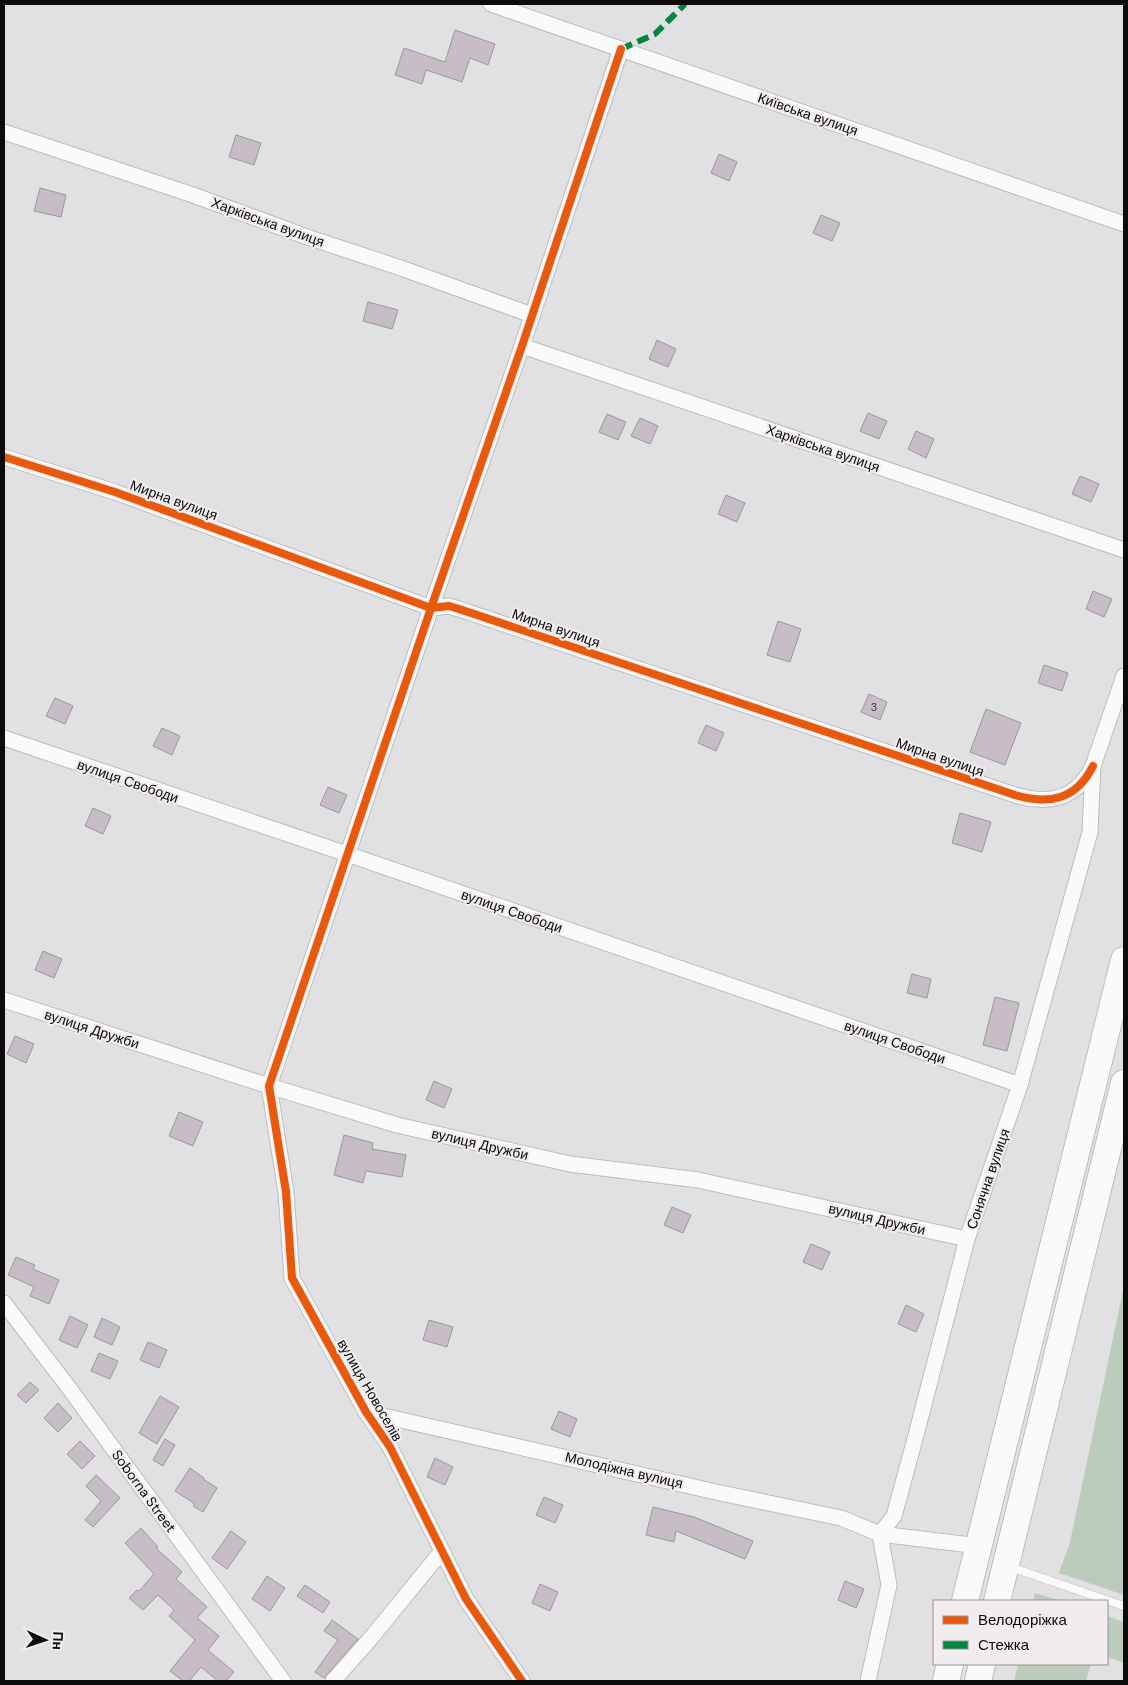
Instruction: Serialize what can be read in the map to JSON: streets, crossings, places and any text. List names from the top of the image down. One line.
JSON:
{"streets":{"street":["Київська вулиця","Харківська вулиця","Мирна вулиця","вулиця Свободи","вулиця Дружби","Сонячна вулиця","вулиця Новоселів","Молодіжна вулиця","Soborna Street"]},"crossings":[["Мирна вулиця","Сонячна вулиця"],["вулиця Свободи","Сонячна вулиця"],["вулиця Дружби","Сонячна вулиця"],["вулиця Дружби","вулиця Новоселів"],["Сонячна вулиця","Молодіжна вулиця"],["вулиця Новоселів","Молодіжна вулиця"]],"house_numbers":["3"],"legend":["Велодоріжка","Стежка"],"north":"right"}
